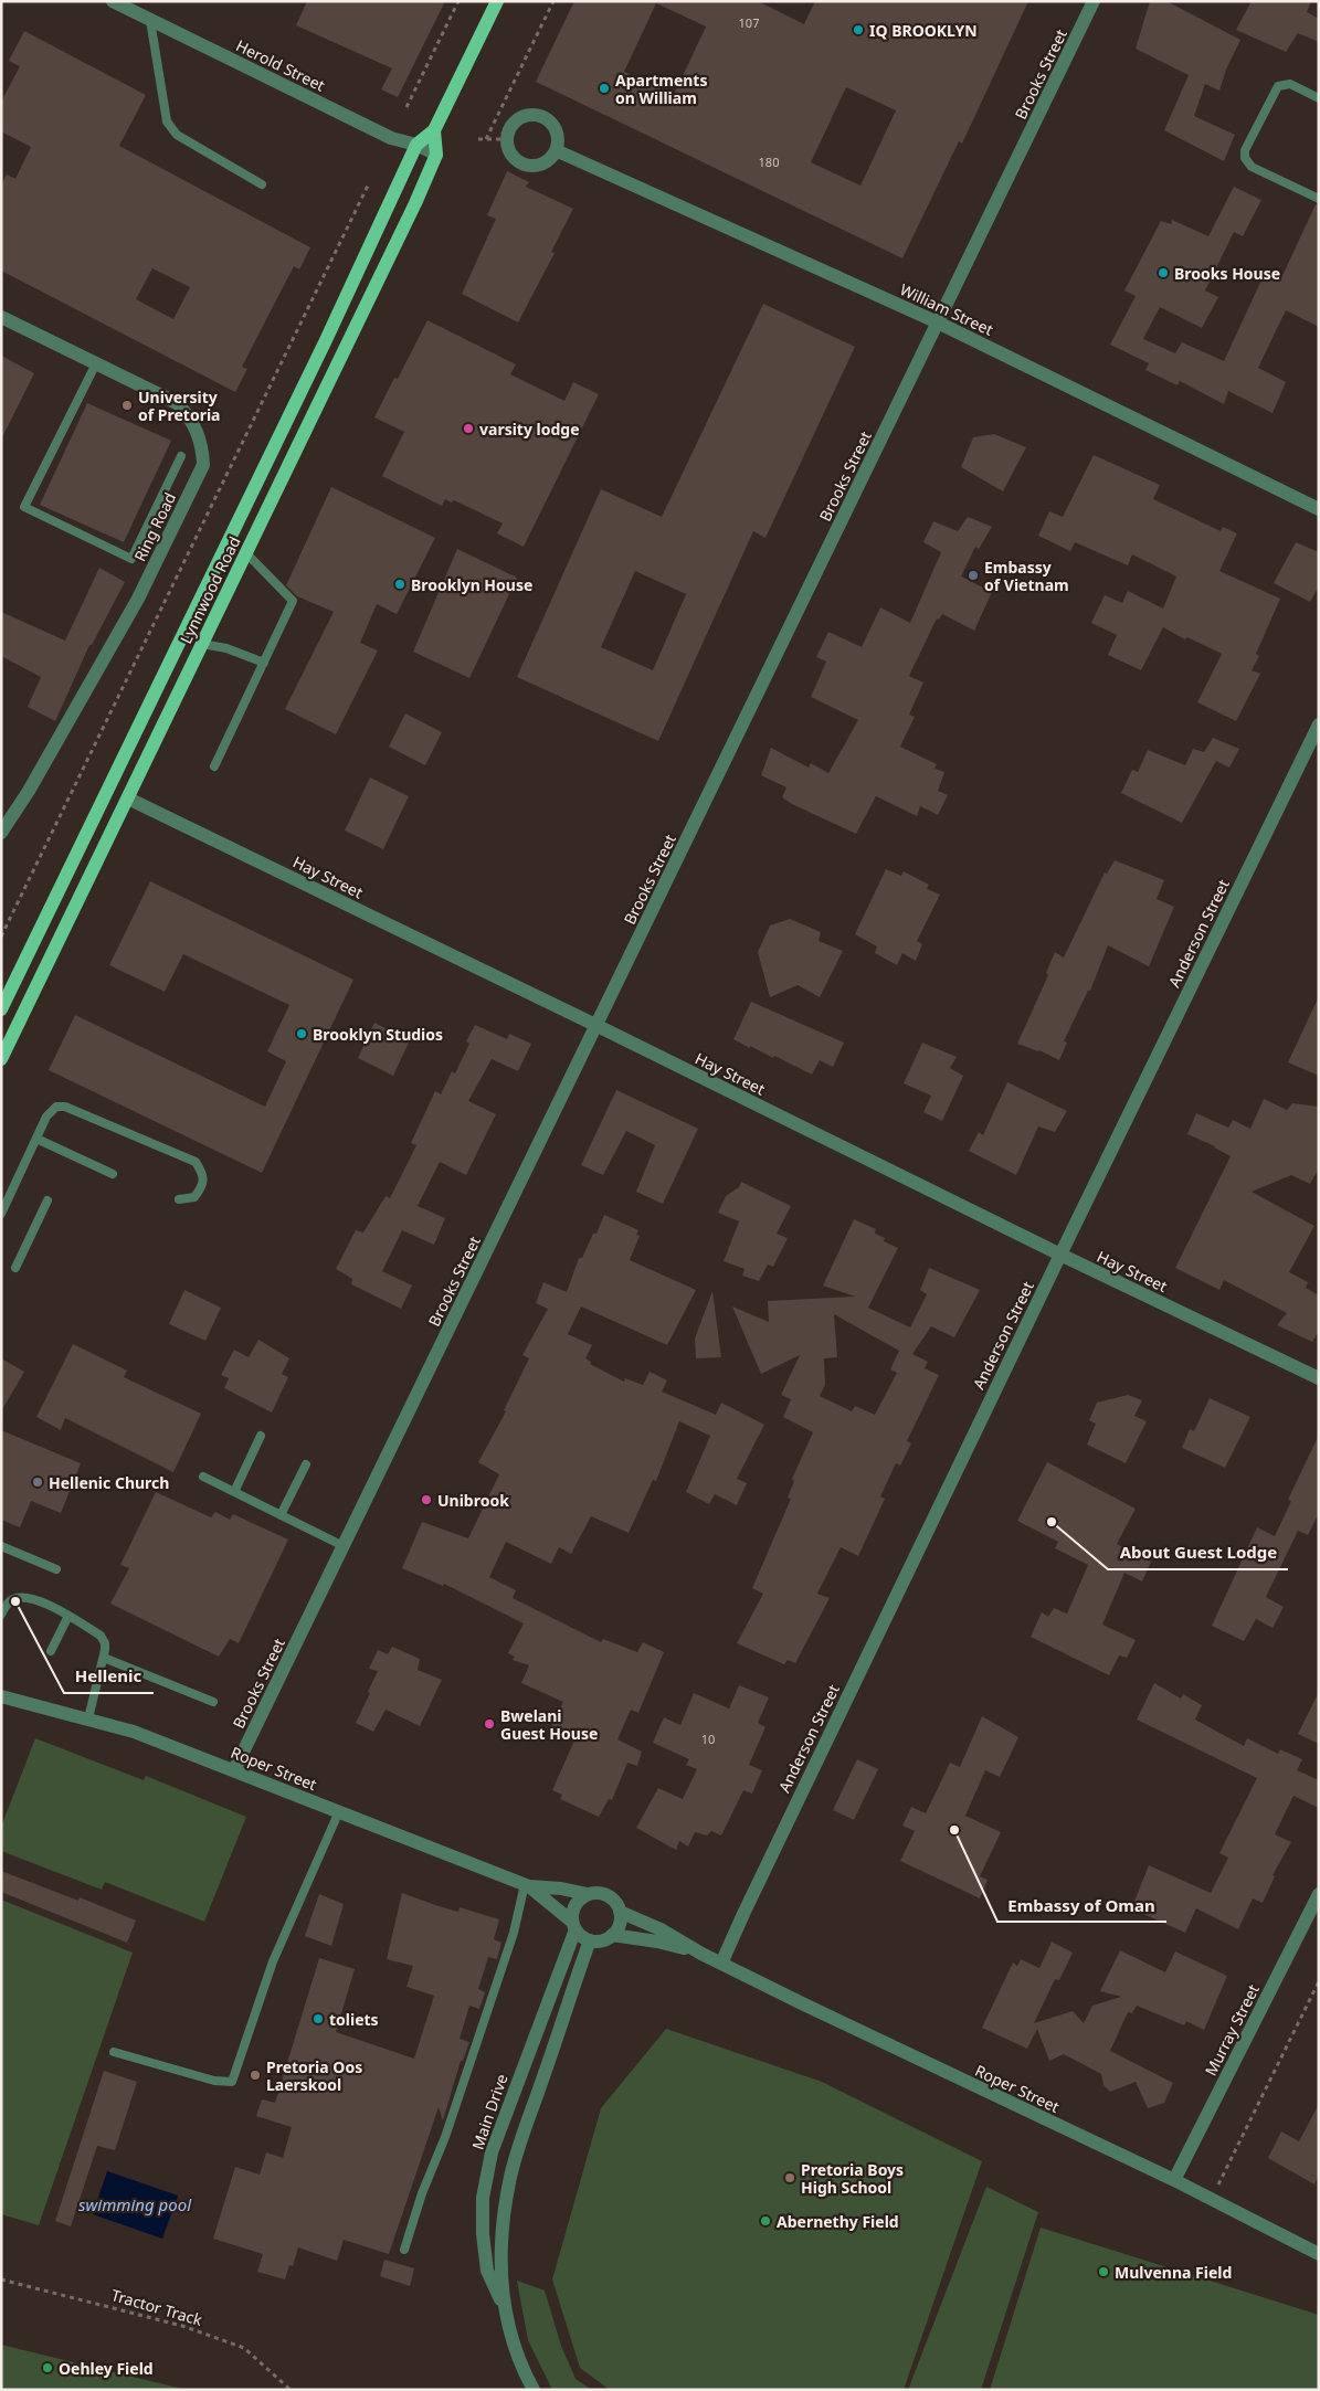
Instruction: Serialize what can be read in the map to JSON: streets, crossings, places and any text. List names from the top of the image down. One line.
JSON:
{"streets":{"main road":["Lynnwood Road"],"street":["Herold Street","Brooks Street","William Street","Ring Road","Hay Street","Anderson Street","Roper Street","Murray Street","Main Drive"],"path":["Tractor Track"]},"crossings":[["Herold Street","Lynnwood Road"],["Brooks Street","William Street"],["Brooks Street","Hay Street"],["Brooks Street","Roper Street"],["Lynnwood Road","Hay Street"],["Hay Street","Anderson Street"],["Anderson Street","Roper Street"],["Roper Street","Murray Street"],["Roper Street","Main Drive"]],"water":["swimming pool"],"places":["IQ BROOKLYN","Apartments on William","Brooks House","University of Pretoria","varsity lodge","Embassy of Vietnam","Brooklyn House","Brooklyn Studios","Hellenic Church","Unibrook","About Guest Lodge","Hellenic","Bwelani Guest House","Embassy of Oman","toliets","Pretoria Oos Laerskool","Pretoria Boys High School","Abernethy Field","Mulvenna Field","Oehley Field"],"house_numbers":["107","180","10"]}
